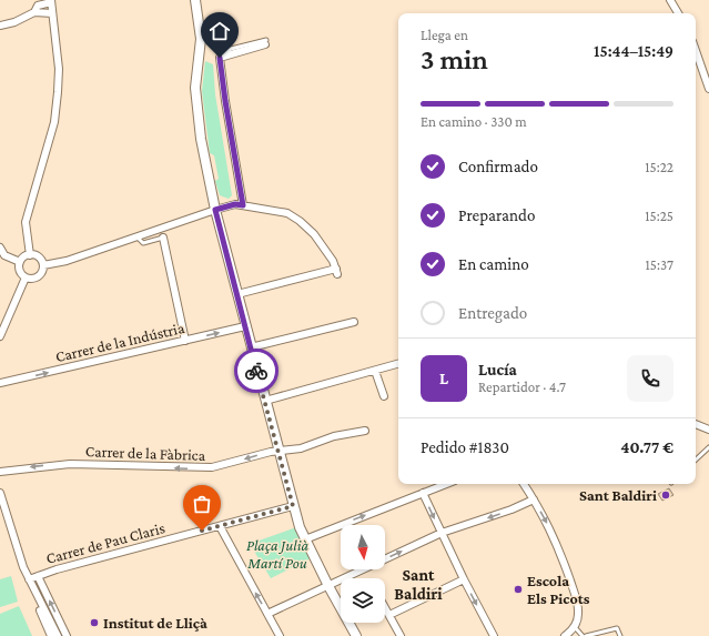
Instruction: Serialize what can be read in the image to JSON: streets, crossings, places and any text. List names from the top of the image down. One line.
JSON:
{"streets":{"street":["Carrer de la Indústria","Carrer de la Fàbrica","Carrer de Pau Claris"]},"one_way":["Carrer de la Indústria","Carrer de la Fàbrica"],"districts":["Sant Baldiri"],"parks":["Plaça Julià Martí Pou"],"places":["Sant Baldiri","Escola Els Picots","Institut de Lliçà"],"north":"bottom","page":{"heading":["3 min","Llega en","15:44–15:49"],"panel":["Lucía","Repartidor · 4.7","Pedido #1830","40.77 €"],"bar":"En camino · 330 m","list":[["Confirmado","15:22"],["Preparando","15:25"],["En camino","15:37"],"Entregado"],"round":"L"}}
